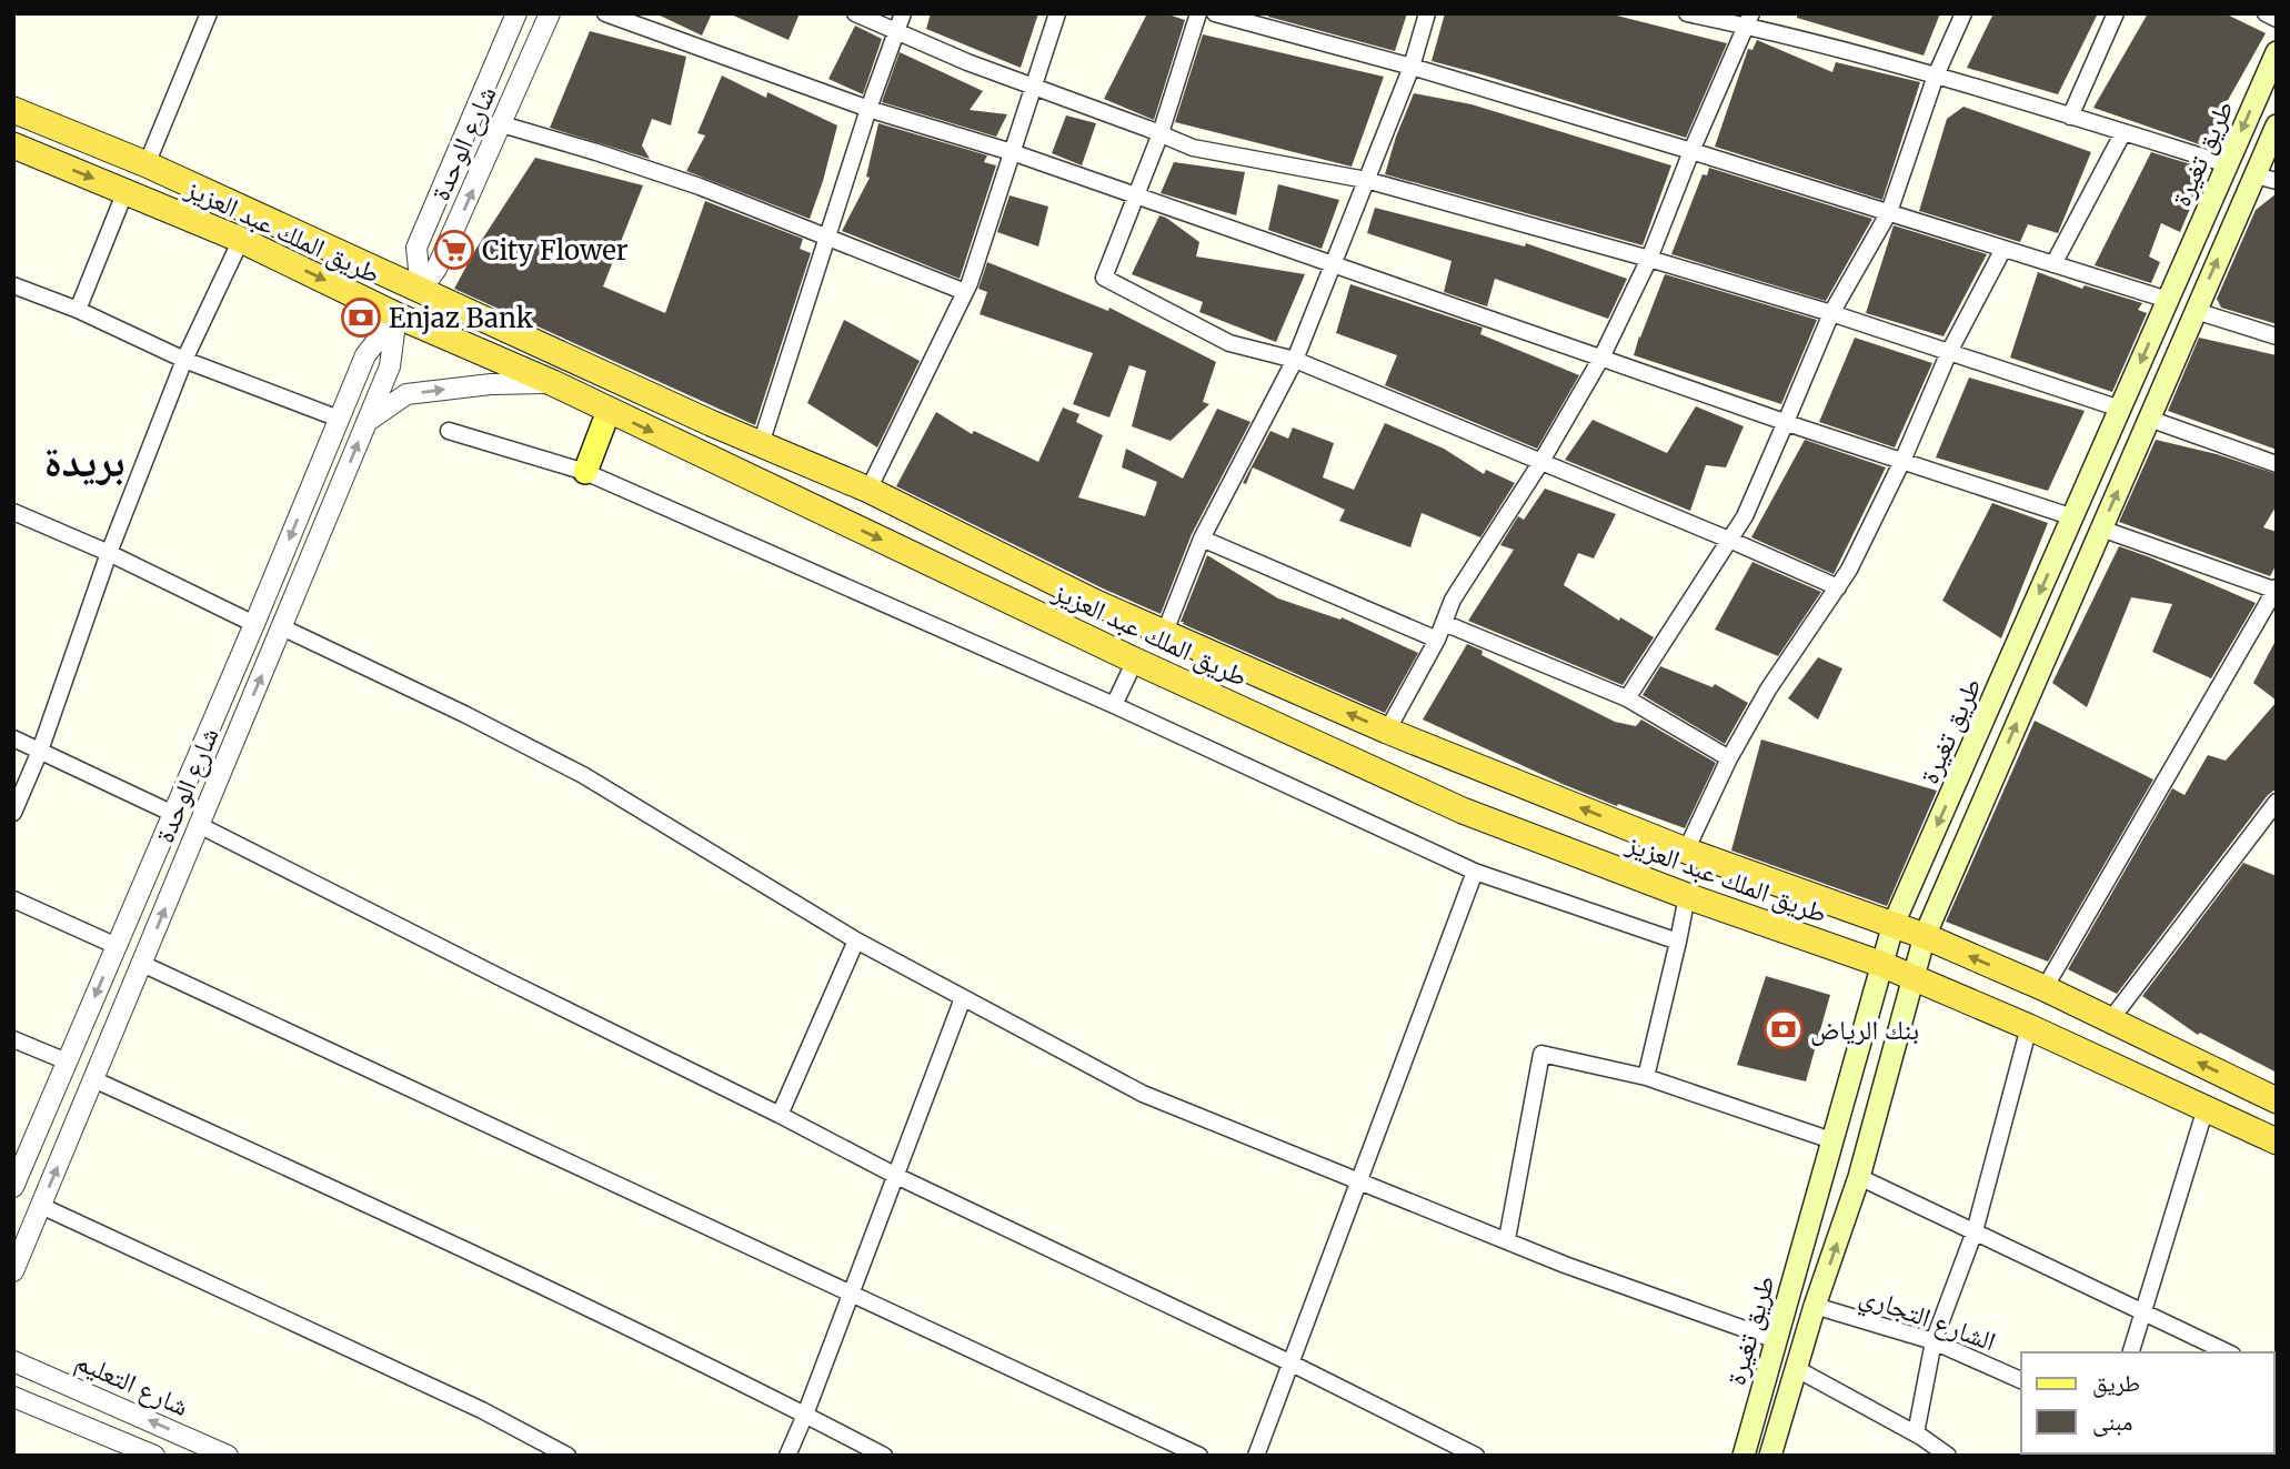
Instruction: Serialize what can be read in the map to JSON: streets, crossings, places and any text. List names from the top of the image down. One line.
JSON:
{"streets":{"highway":["طريق الملك عبد العزيز"],"main road":["طريق تغيرة"],"street":["شارع الوحدة","الشارع التجاري","شارع التعليم"]},"crossings":[["شارع الوحدة","طريق الملك عبد العزيز"],["طريق تغيرة","طريق الملك عبد العزيز"],["طريق تغيرة","الشارع التجاري"]],"districts":["بريدة"],"places":{"supermarket":["City Flower"],"bank":["Enjaz Bank","بنك الرياض"]},"legend":["طريق","مبنى"]}
